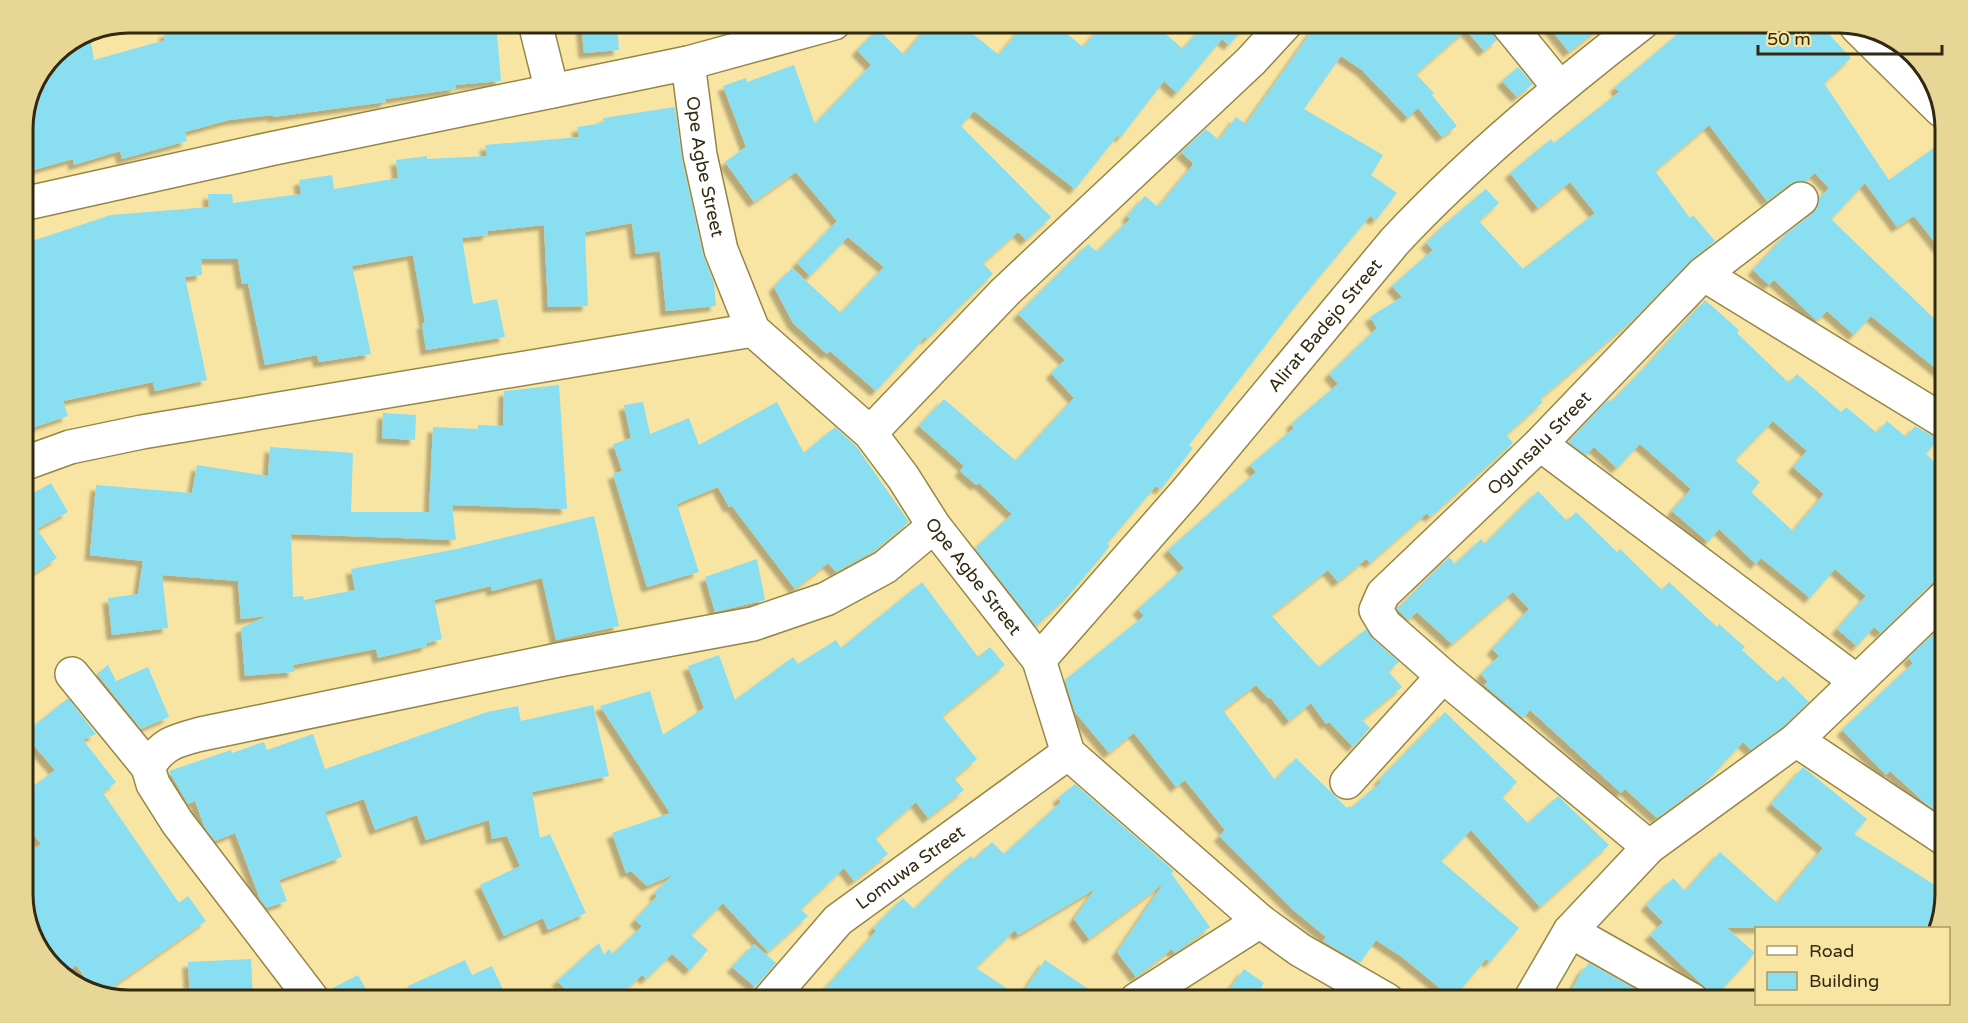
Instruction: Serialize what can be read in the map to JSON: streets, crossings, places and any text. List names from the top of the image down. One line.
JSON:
{"streets":{"street":["Ope Agbe Street","Alirat Badejo Street","Ogunsalu Street","Lomuwa Street"]},"crossings":[["Ope Agbe Street","Alirat Badejo Street"],["Ope Agbe Street","Lomuwa Street"]],"legend":["Road","Building"],"scale_bar":"50 m"}
